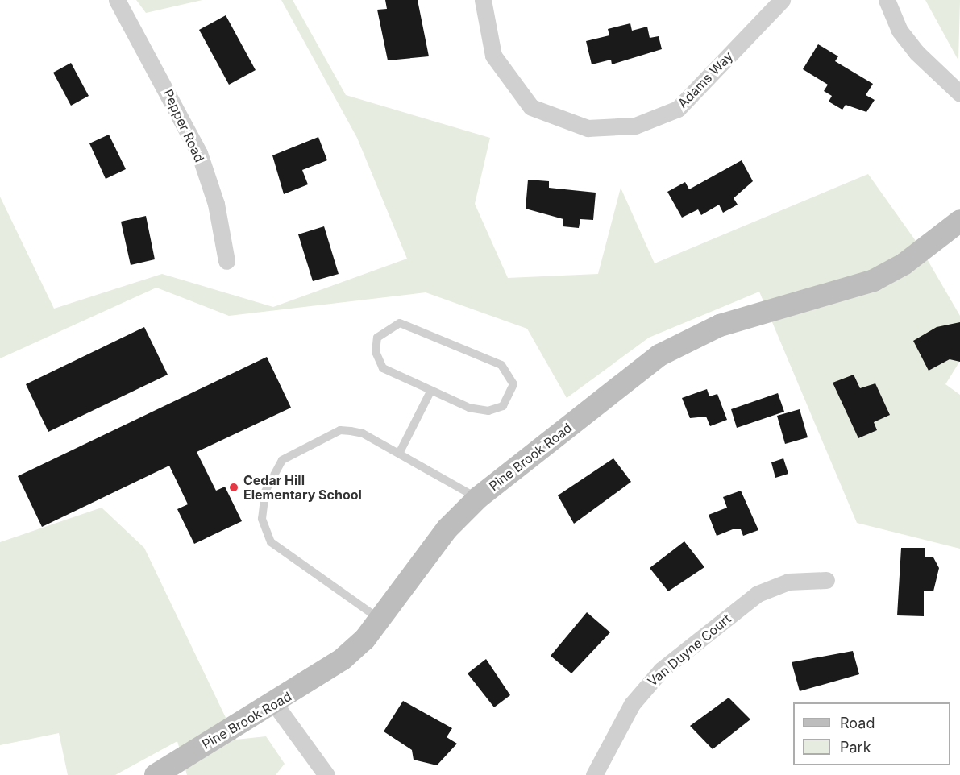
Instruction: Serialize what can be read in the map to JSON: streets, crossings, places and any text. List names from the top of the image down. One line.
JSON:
{"streets":{"street":["Adams Way","Pepper Road","Pine Brook Road","Van Duyne Court"]},"places":["Cedar Hill Elementary School"],"legend":["Road","Park"]}
